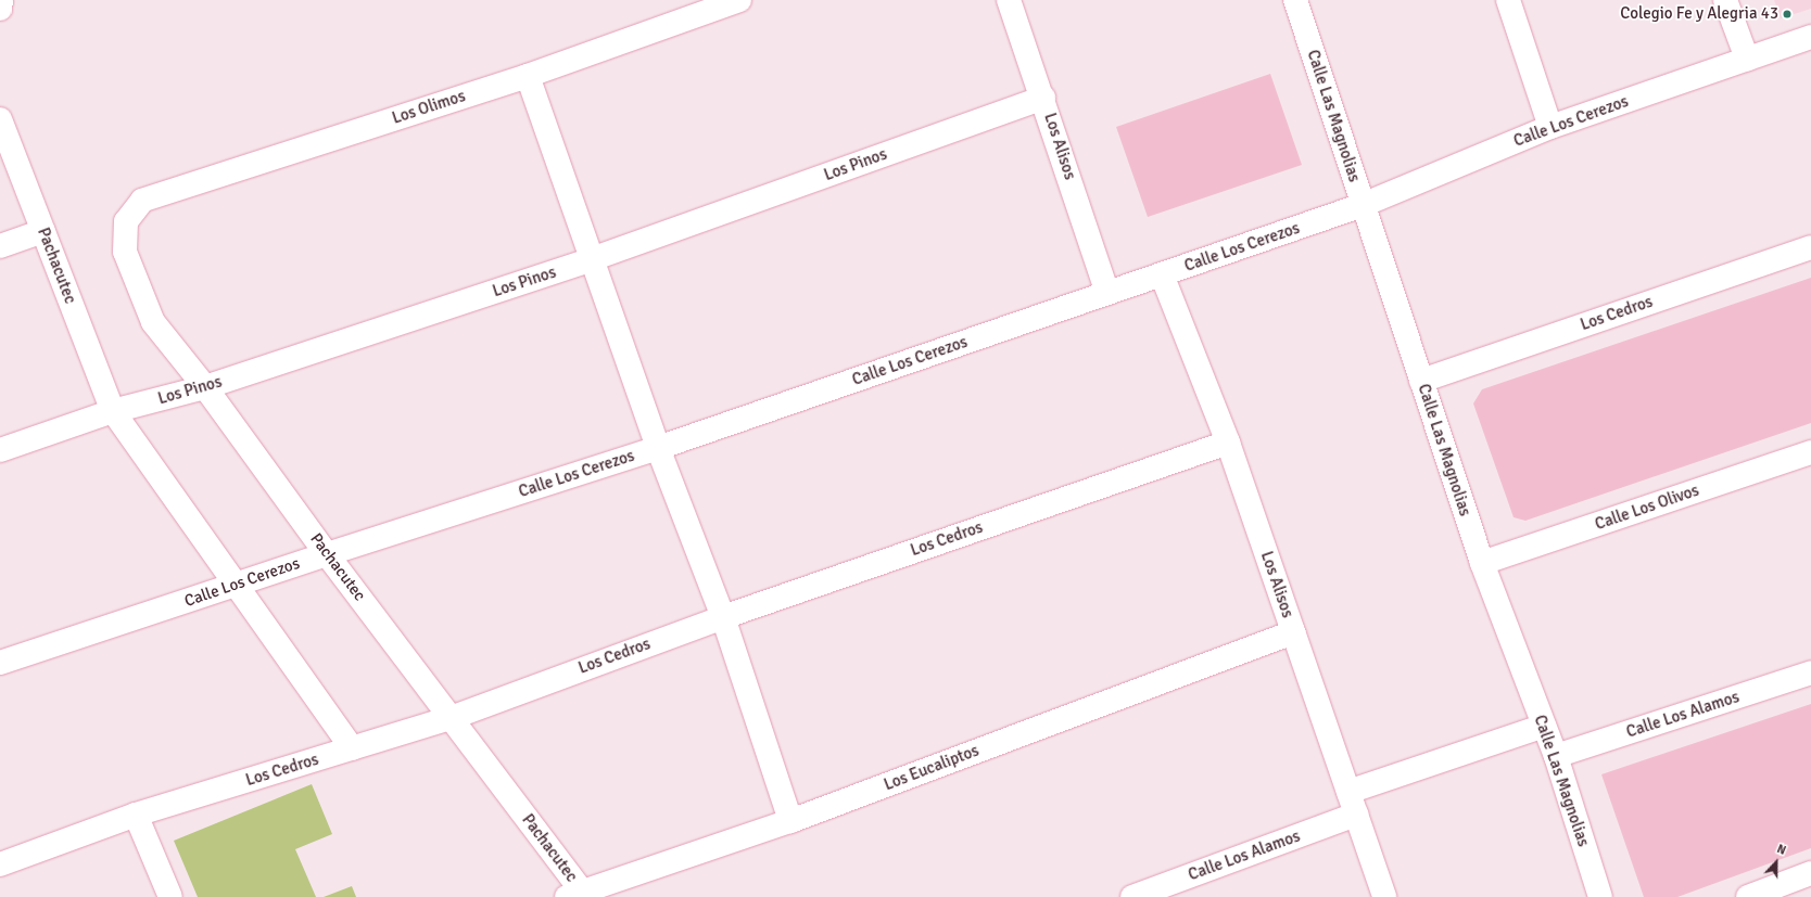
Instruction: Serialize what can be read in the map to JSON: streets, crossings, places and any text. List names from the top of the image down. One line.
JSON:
{"streets":{"street":["Los Olimos","Calle Las Magnolias","Calle Los Cerezos","Los Alisos","Los Pinos","Pachacutec","Los Cedros","Calle Los Olivos","Calle Los Alamos","Los Eucaliptos"]},"crossings":[["Los Olimos","Pachacutec"],["Calle Las Magnolias","Calle Los Cerezos"],["Calle Las Magnolias","Los Cedros"],["Calle Las Magnolias","Calle Los Olivos"],["Calle Las Magnolias","Calle Los Alamos"],["Calle Los Cerezos","Los Alisos"],["Calle Los Cerezos","Pachacutec"],["Los Alisos","Los Pinos"],["Los Alisos","Los Cedros"],["Los Alisos","Calle Los Alamos"],["Los Alisos","Los Eucaliptos"],["Los Pinos","Pachacutec"],["Pachacutec","Los Cedros"],["Pachacutec","Los Eucaliptos"]],"places":["Colegio Fe y Alegria 43"],"north":"top"}
